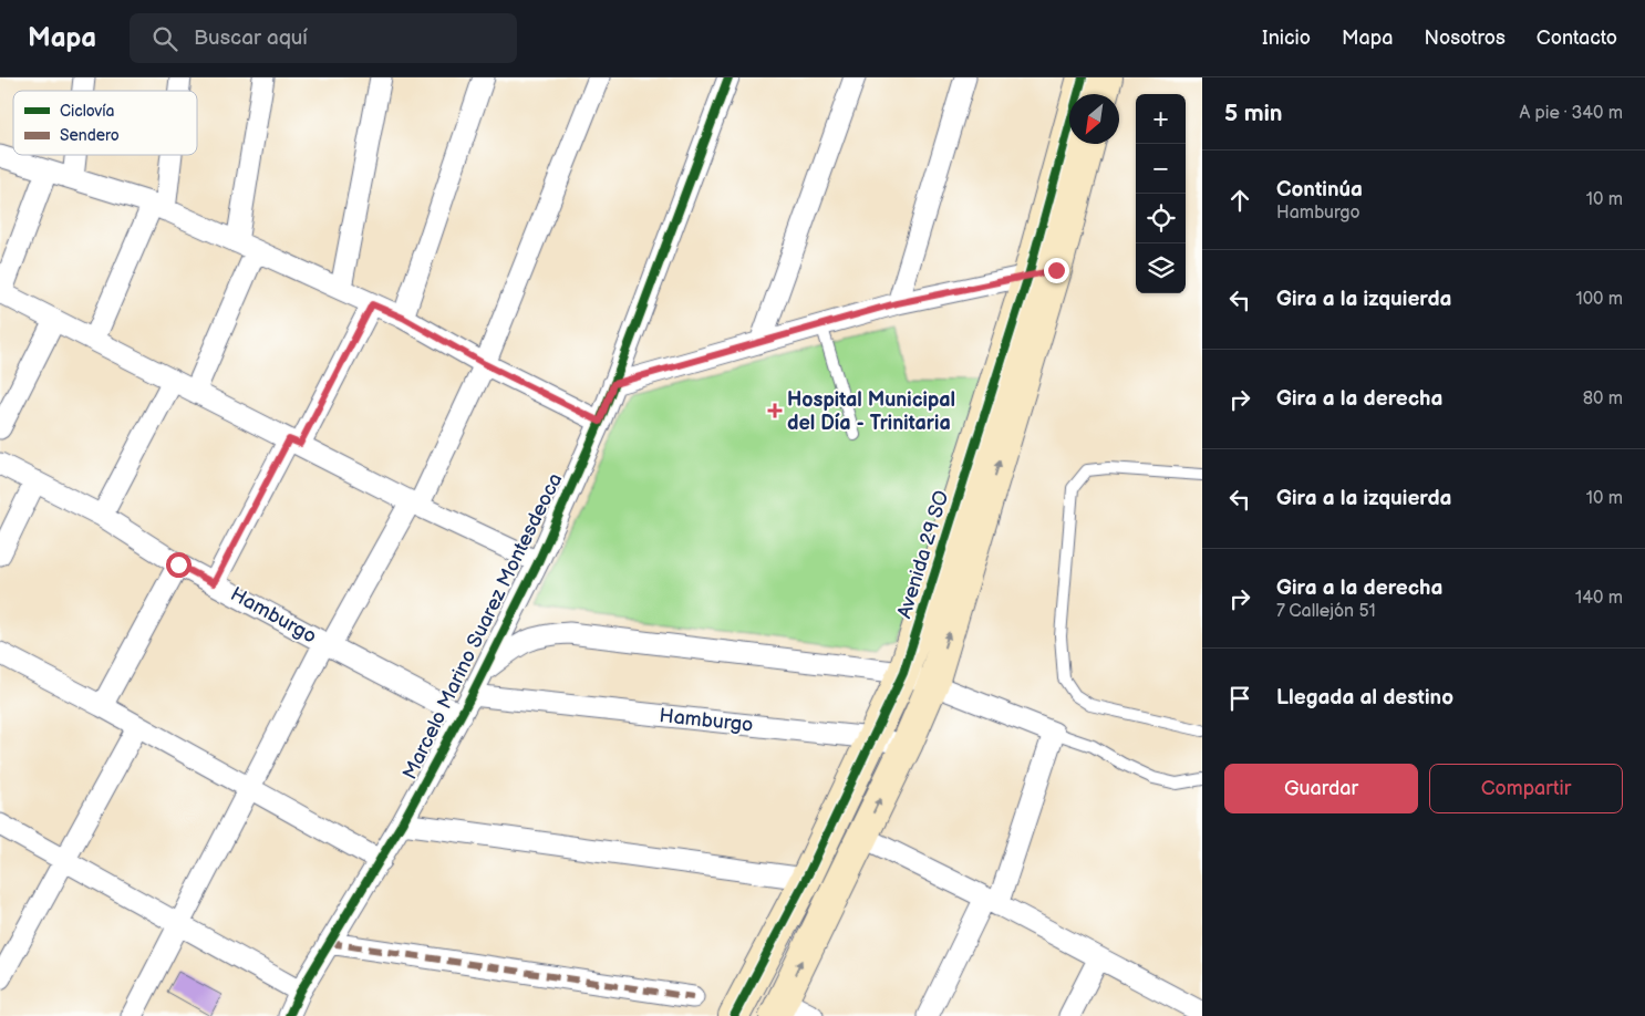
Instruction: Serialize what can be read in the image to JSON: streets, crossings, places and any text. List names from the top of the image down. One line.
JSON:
{"streets":{"street":["Avenida 29 SO","Hamburgo","Marcelo Marino Suarez Montesdeoca"]},"crossings":[["Avenida 29 SO","Hamburgo"],["Hamburgo","Marcelo Marino Suarez Montesdeoca"]],"places":{"health":["Hospital Municipal del Día - Trinitaria"]},"legend":["Ciclovía","Sendero"],"north":"bottom left","page":{"header":"Mapa","search":"Buscar aquí","nav":["Inicio","Mapa","Nosotros","Contacto"],"heading":["5 min","A pie · 340 m"],"map_buttons":["+","−"],"list":[["Continúa","Hamburgo","10 m"],["Gira a la izquierda","100 m"],["Gira a la derecha","80 m"],["Gira a la izquierda","10 m"],["Gira a la derecha","7 Callejón 51","140 m"],"Llegada al destino"],"buttons":["Guardar","Compartir"]}}
